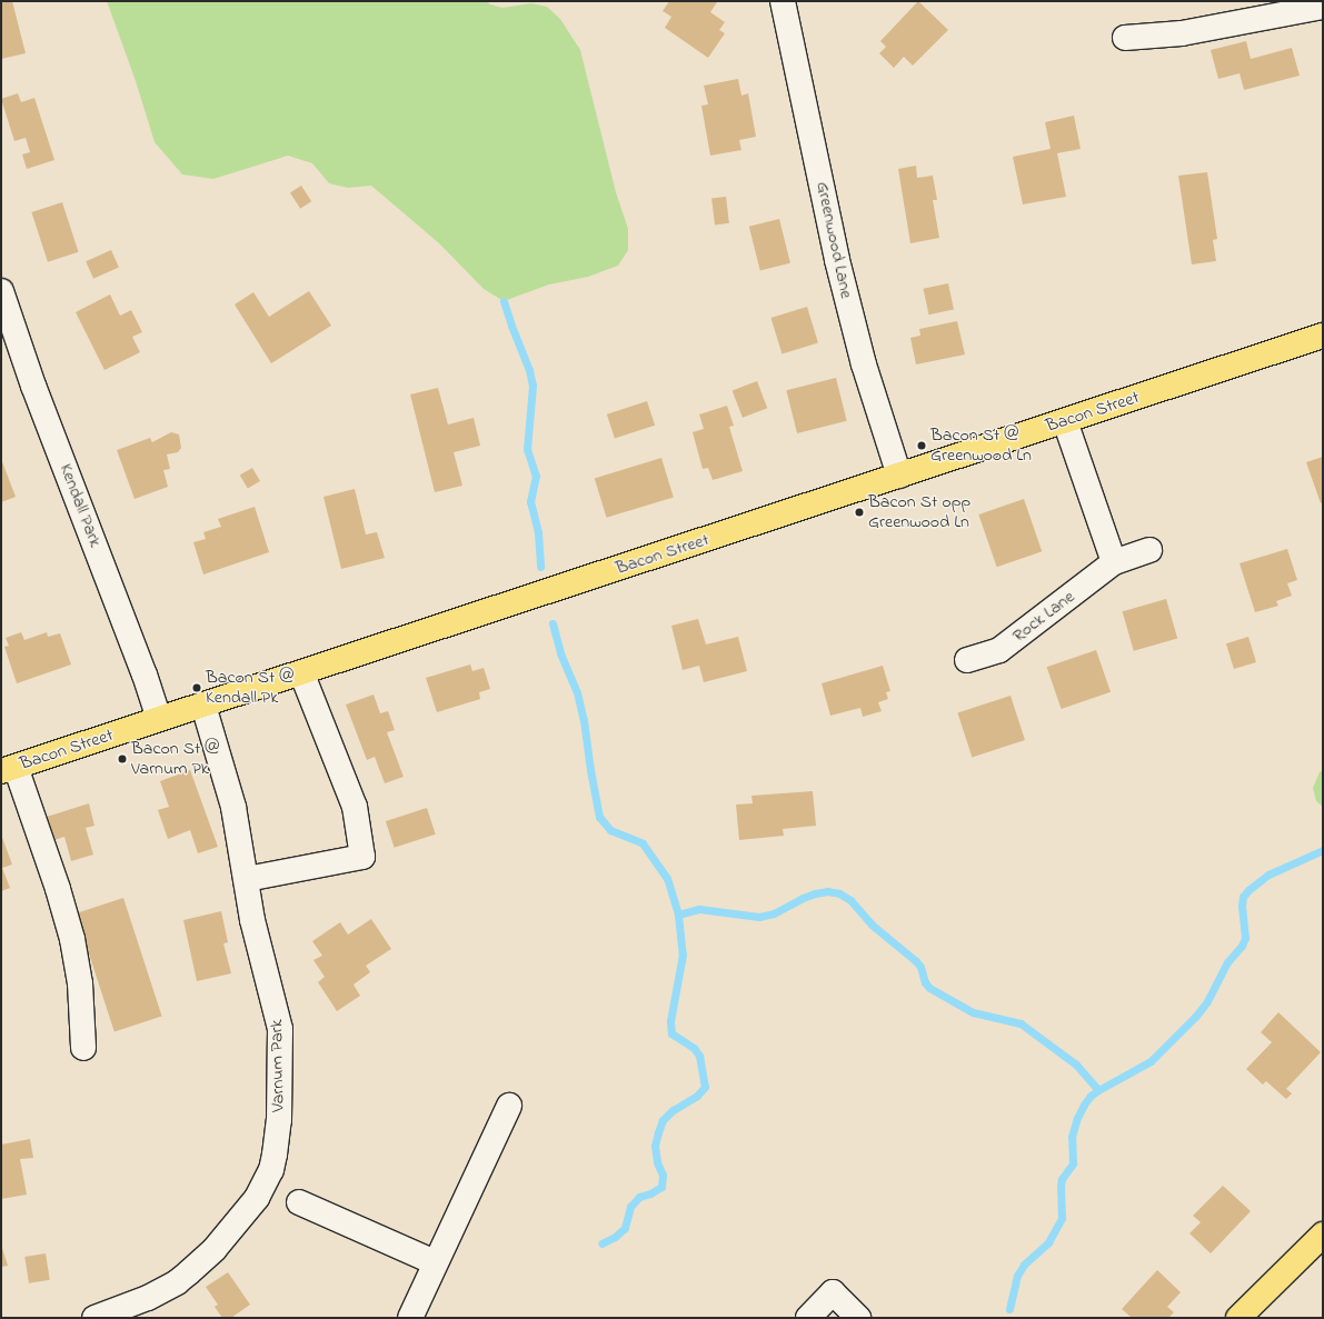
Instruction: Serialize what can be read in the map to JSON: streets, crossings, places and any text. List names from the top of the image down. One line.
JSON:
{"streets":{"main road":["Bacon Street"],"street":["Greenwood Lane","Kendall Park","Rock Lane","Varnum Park"]},"crossings":[["Greenwood Lane","Bacon Street"],["Bacon Street","Kendall Park"],["Bacon Street","Varnum Park"]],"places":["Bacon St @ Greenwood Ln","Bacon St opp Greenwood Ln","Bacon St @ Kendall Pk","Bacon St @ Varnum Pk"]}
